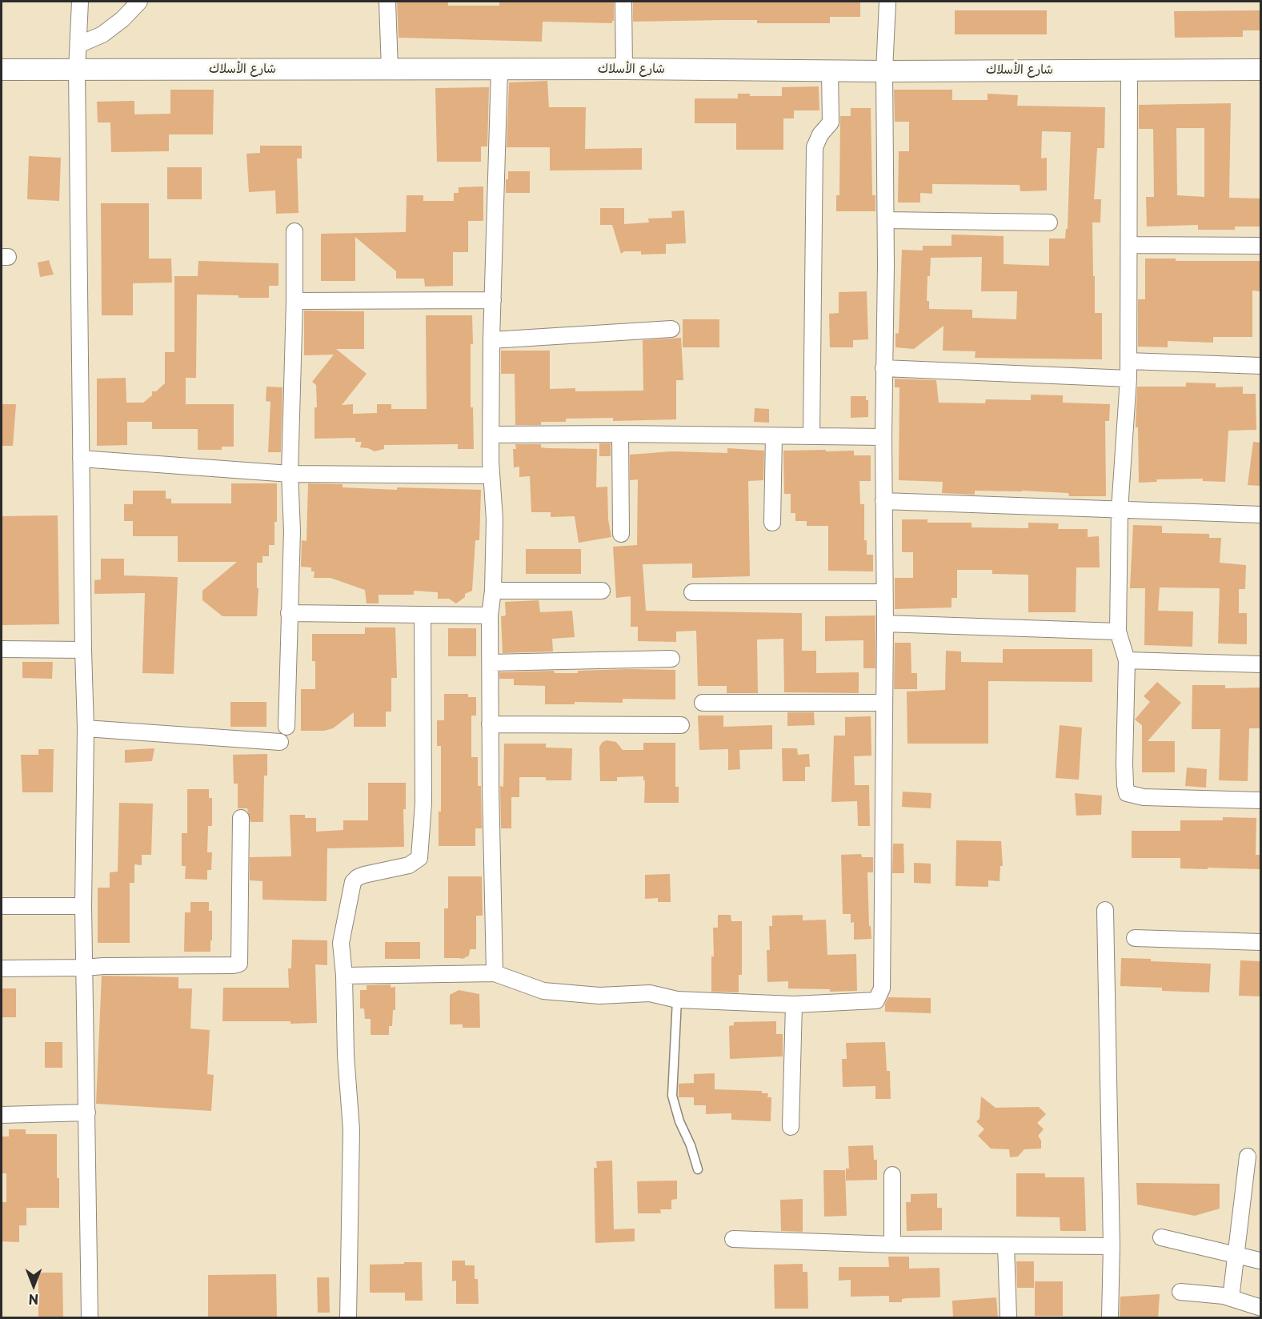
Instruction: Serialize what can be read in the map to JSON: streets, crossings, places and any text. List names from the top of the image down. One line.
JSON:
{"streets":{"street":["شارع الأسلاك"]},"north":"bottom"}
